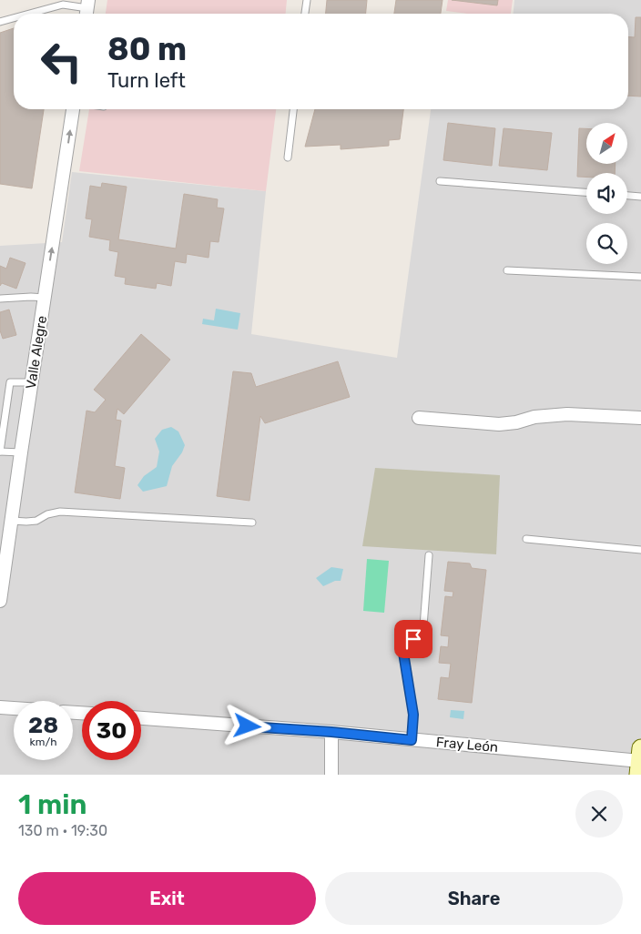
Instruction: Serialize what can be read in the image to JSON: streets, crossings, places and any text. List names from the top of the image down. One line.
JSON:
{"streets":{"street":["Valle Alegre","Fray León"]},"one_way":["Valle Alegre"],"north":"top right","page":{"turn":["80 m","Turn left"],"speed":"28 km/h","limit":"30","heading":["1 min","130 m · 19:30"],"buttons":["Exit","Share"]}}
